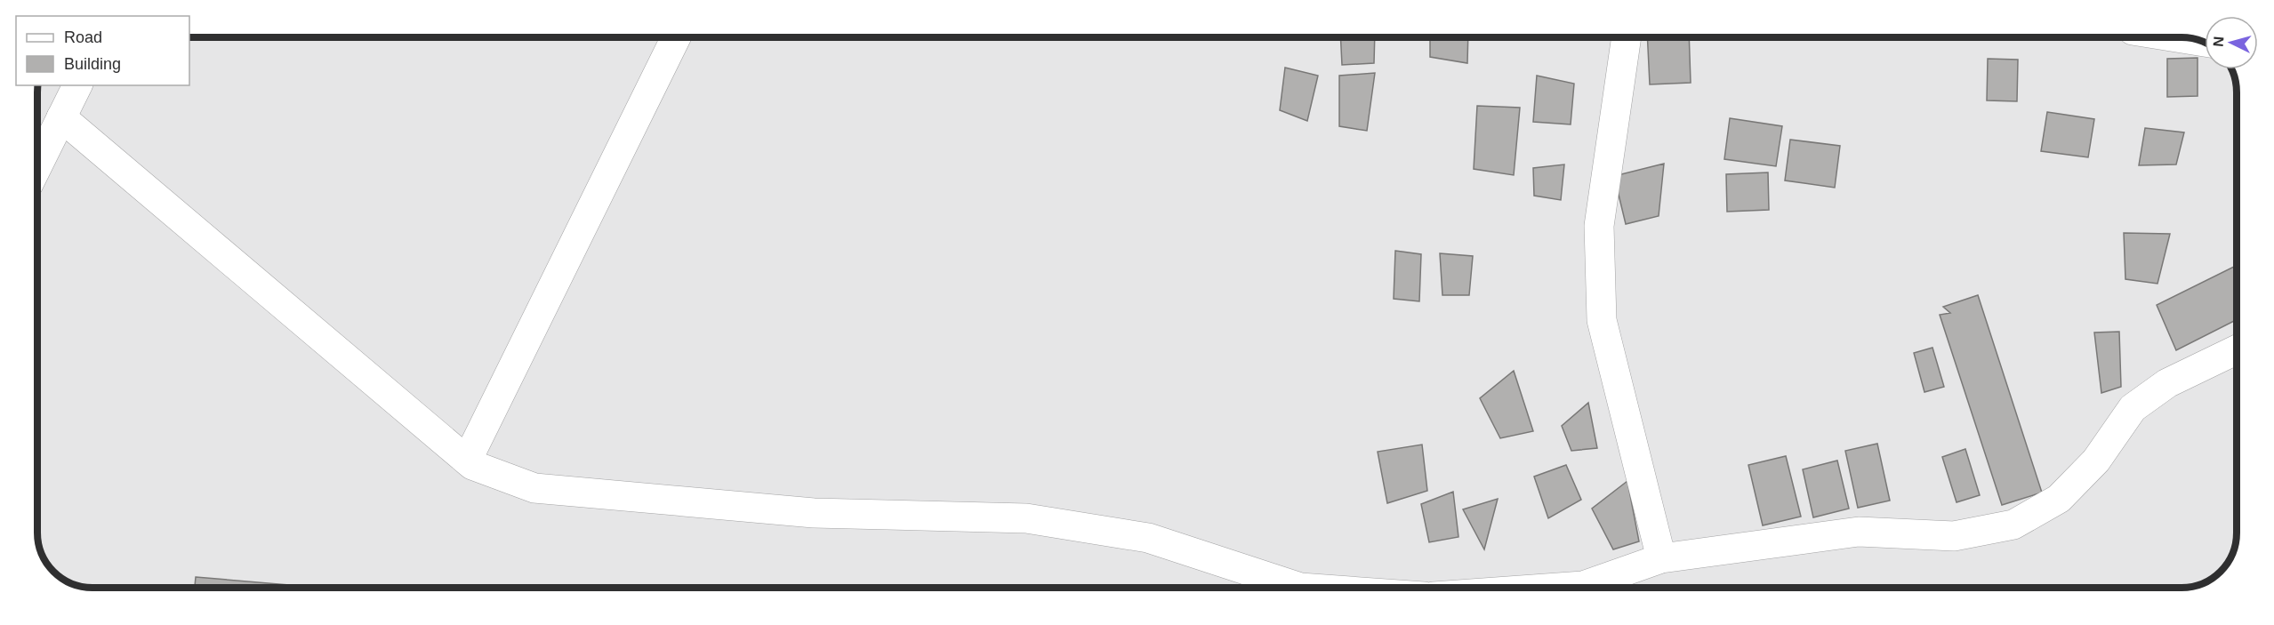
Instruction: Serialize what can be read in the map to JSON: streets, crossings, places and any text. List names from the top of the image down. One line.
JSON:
{"legend":["Road","Building"],"north":"left"}
